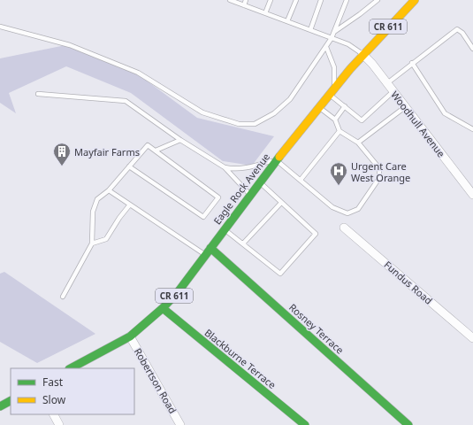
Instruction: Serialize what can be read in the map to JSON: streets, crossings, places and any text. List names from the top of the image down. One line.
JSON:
{"streets":{"main road":["CR 611","Eagle Rock Avenue","Rosney Terrace","Blackburne Terrace"],"street":["Woodhull Avenue","Fundus Road","Robertson Road"]},"crossings":[["Woodhull Avenue","Eagle Rock Avenue"],["Eagle Rock Avenue","Rosney Terrace"],["Eagle Rock Avenue","Blackburne Terrace"],["Eagle Rock Avenue","Robertson Road"]],"places":{"building":["Mayfair Farms"],"hospital":["Urgent Care West Orange"]},"legend":["Fast","Slow"]}
